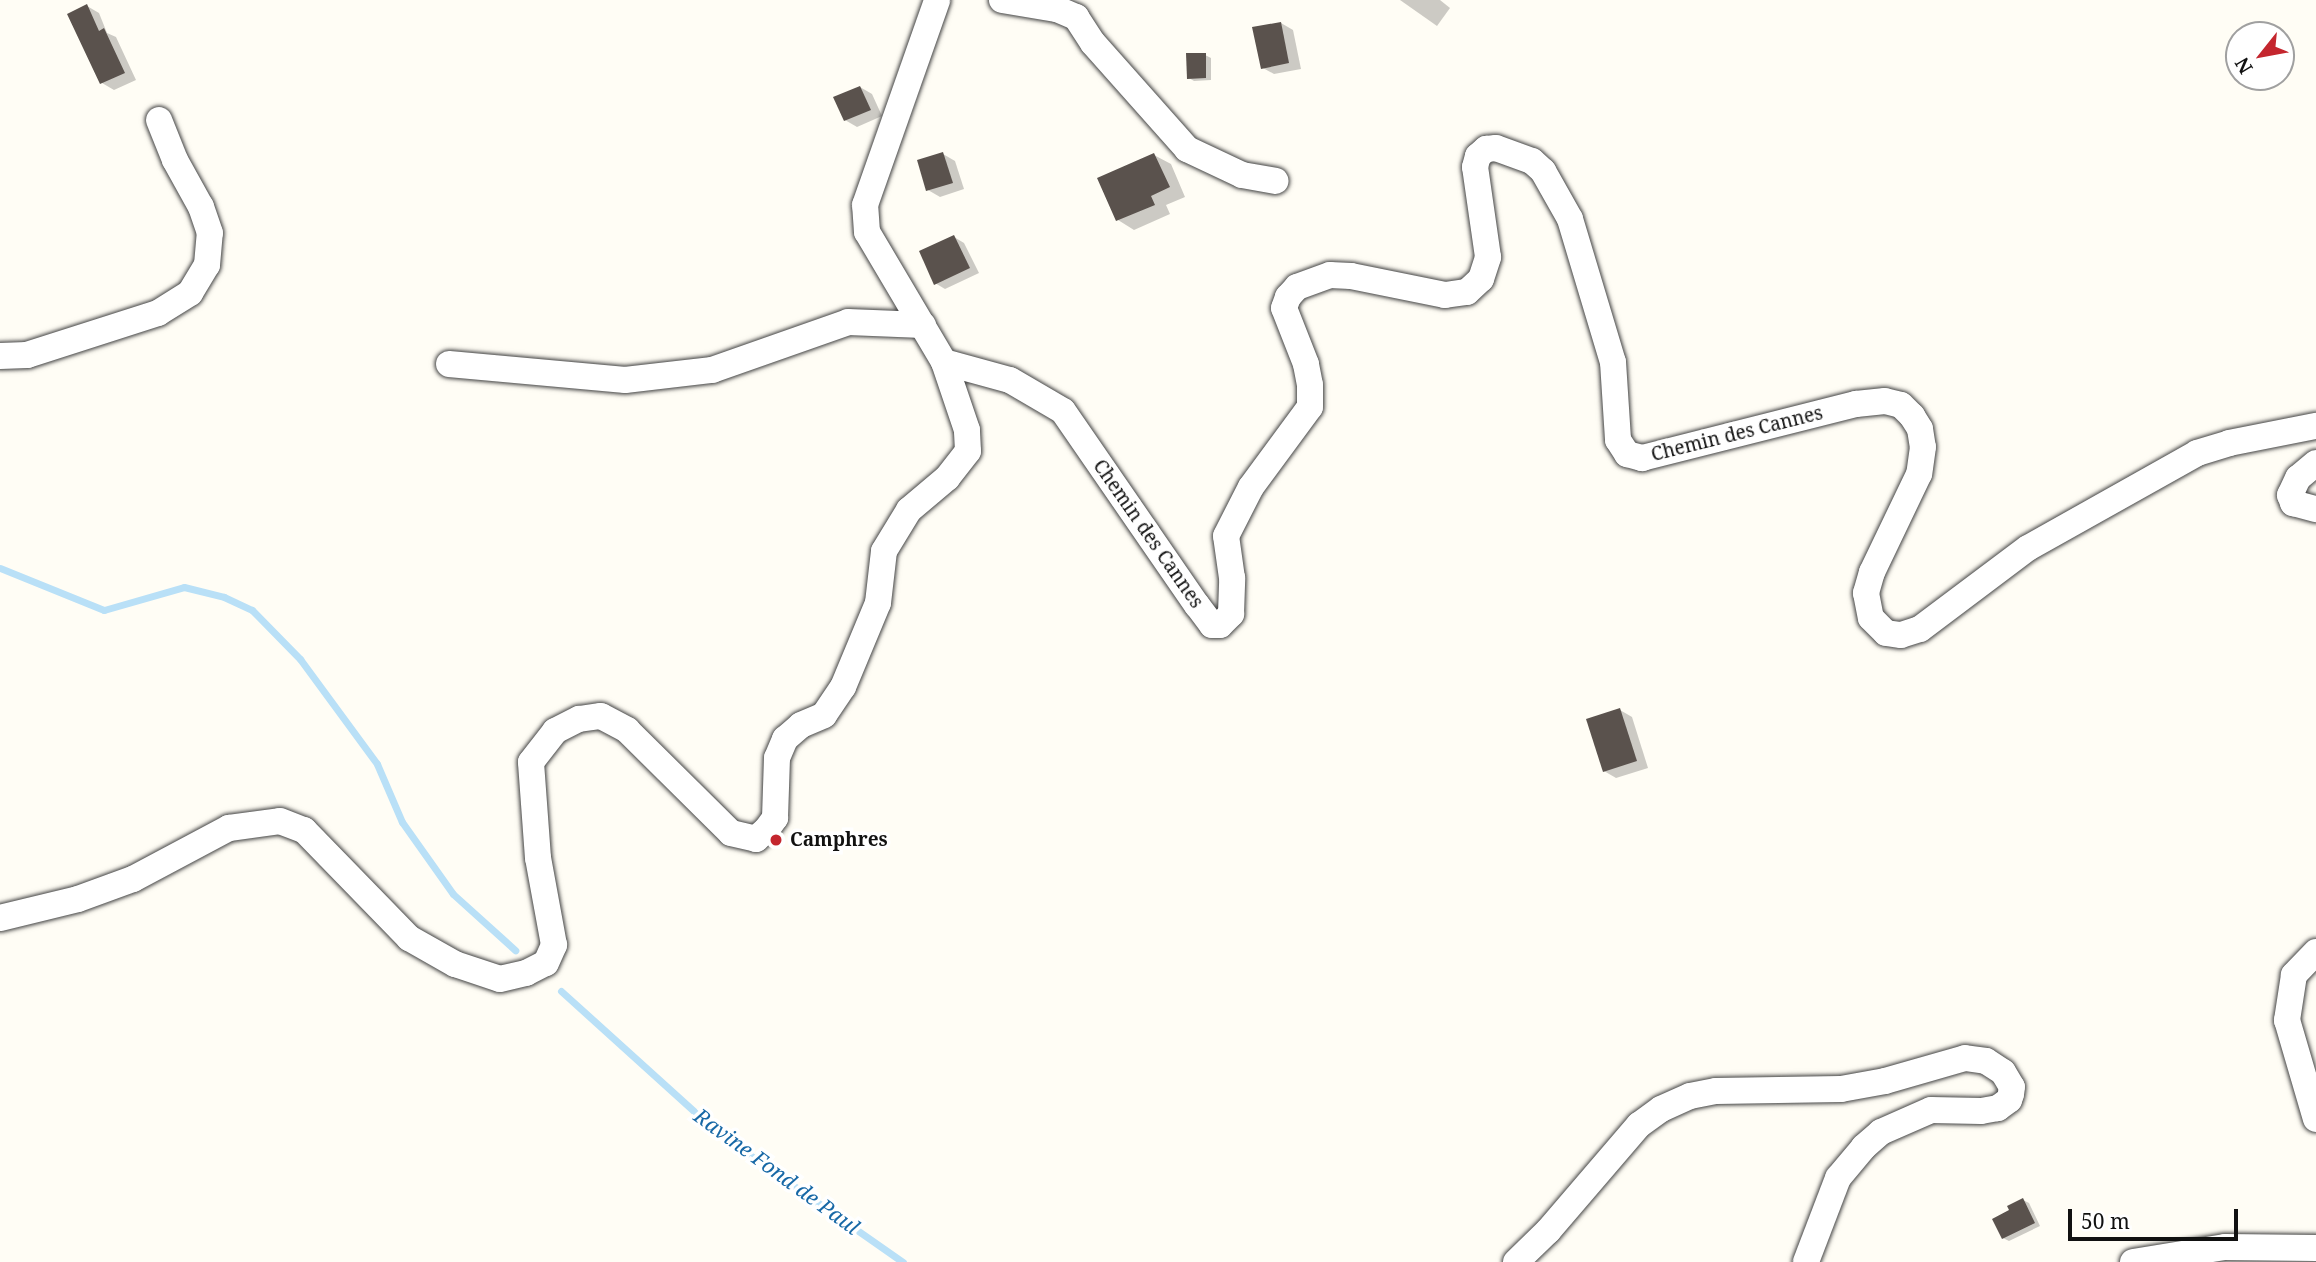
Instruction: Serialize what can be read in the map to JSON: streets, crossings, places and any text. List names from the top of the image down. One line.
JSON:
{"streets":{"street":["Chemin des Cannes"]},"water":["Ravine Fond de Paul"],"places":["Camphres"],"scale_bar":"50 m","north":"bottom left"}
